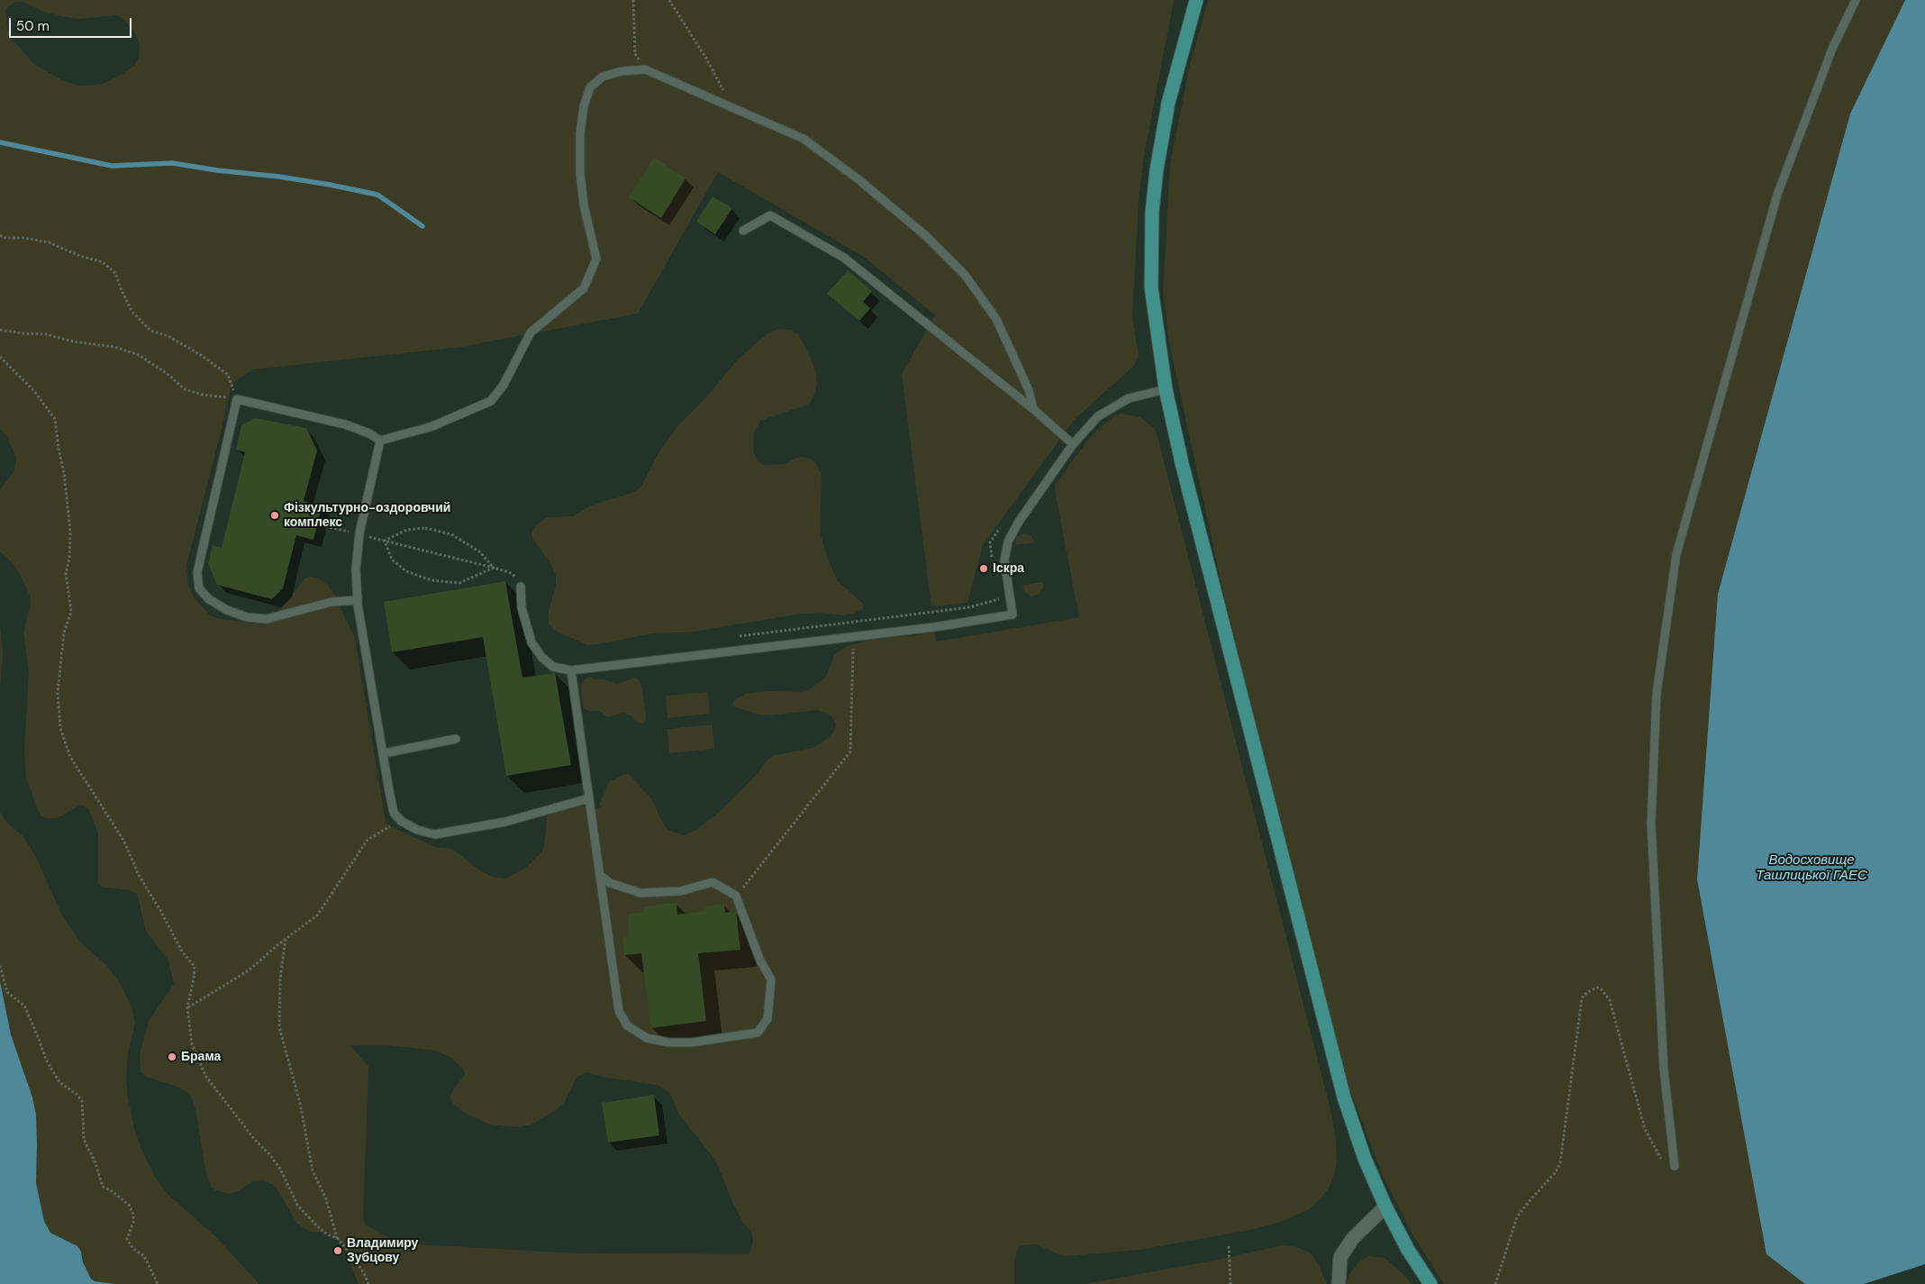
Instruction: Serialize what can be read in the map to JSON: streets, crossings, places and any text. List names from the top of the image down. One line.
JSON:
{"water":["Водосховище Ташлицької ГАЕС"],"places":["Фізкультурно-оздоровчий комплекс","Іскра","Брама","Владимиру Зубцову"],"scale_bar":"50 m"}
